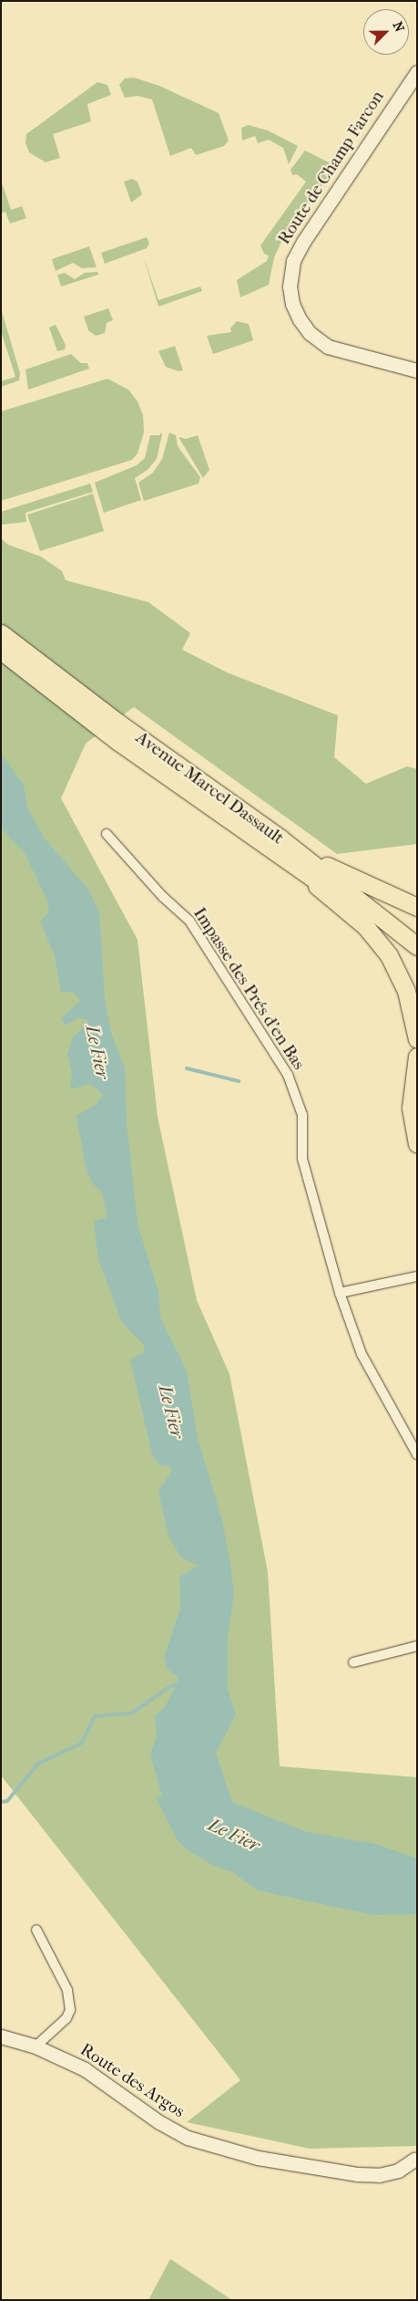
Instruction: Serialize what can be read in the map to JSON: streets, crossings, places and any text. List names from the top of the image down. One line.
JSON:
{"streets":{"highway":["Avenue Marcel Dassault"],"street":["Route de Champ Farcon","Impasse des Prés d'en Bas","Route des Argos"]},"water":["Le Fier"],"north":"top right"}
